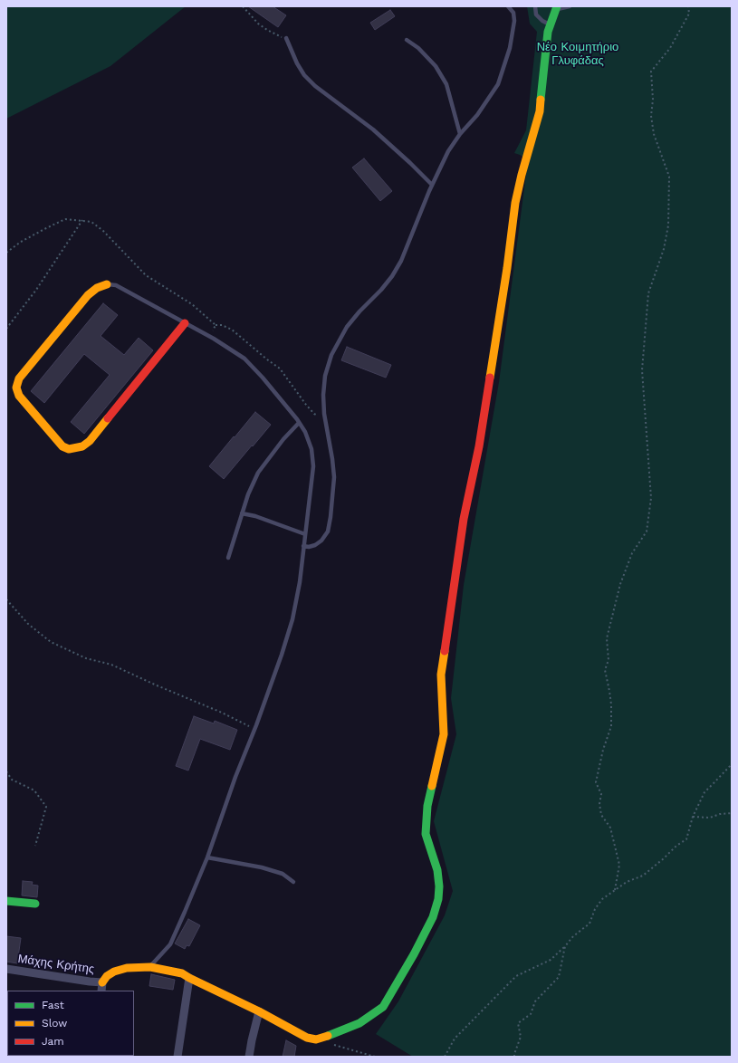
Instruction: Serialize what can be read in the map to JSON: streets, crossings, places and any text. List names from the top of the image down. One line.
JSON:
{"streets":{"street":["Μάχης Κρήτης"]},"parks":["Νέο Κοιμητήριο Γλυφάδας"],"legend":["Fast","Slow","Jam"]}
